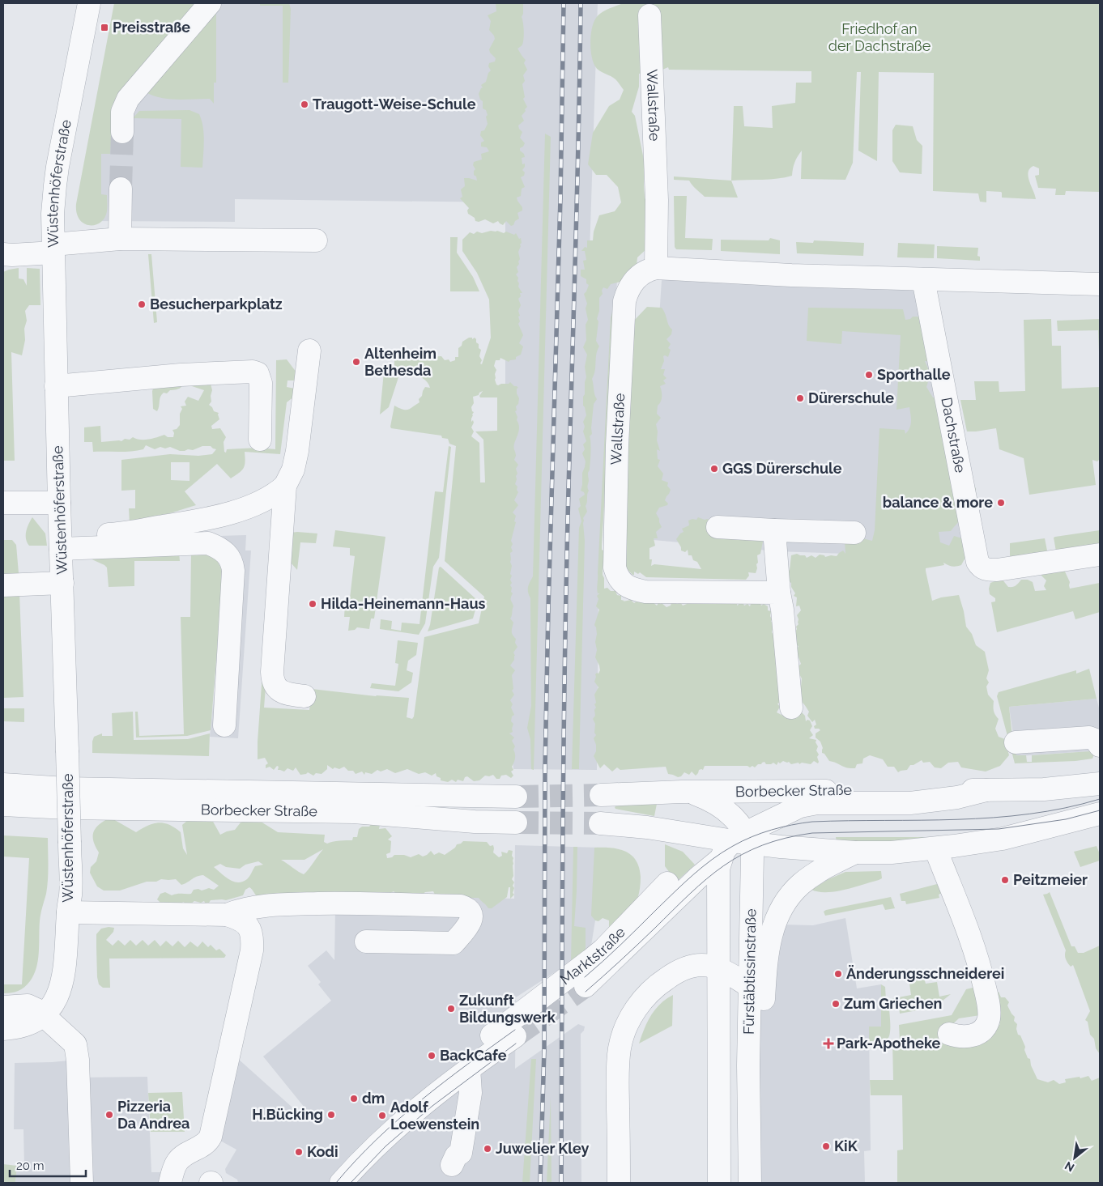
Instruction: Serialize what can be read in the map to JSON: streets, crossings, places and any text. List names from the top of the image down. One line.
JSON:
{"streets":{"street":["Wallstraße","Wüstenhöferstraße","Dachstraße","Borbecker Straße","Marktstraße","Fürstäbtissinstraße"]},"crossings":[["Borbecker Straße","Fürstäbtissinstraße"]],"parks":["Friedhof an der Dachstraße"],"places":{"transit":["Preisstraße"],"other":["Traugott-Weise-Schule","Besucherparkplatz","Altenheim Bethesda","Sporthalle","Dürerschule","GGS Dürerschule","balance & more","Hilda-Heinemann-Haus","Peitzmeier","Änderungsschneiderei","Zum Griechen","Zukunft Bildungswerk","BackCafe","dm","Pizzeria Da Andrea","H.Bücking","Adolf Loewenstein","KiK","Juwelier Kley","Kodi"],"health":["Park-Apotheke"]},"scale_bar":"20 m","north":"bottom left"}
